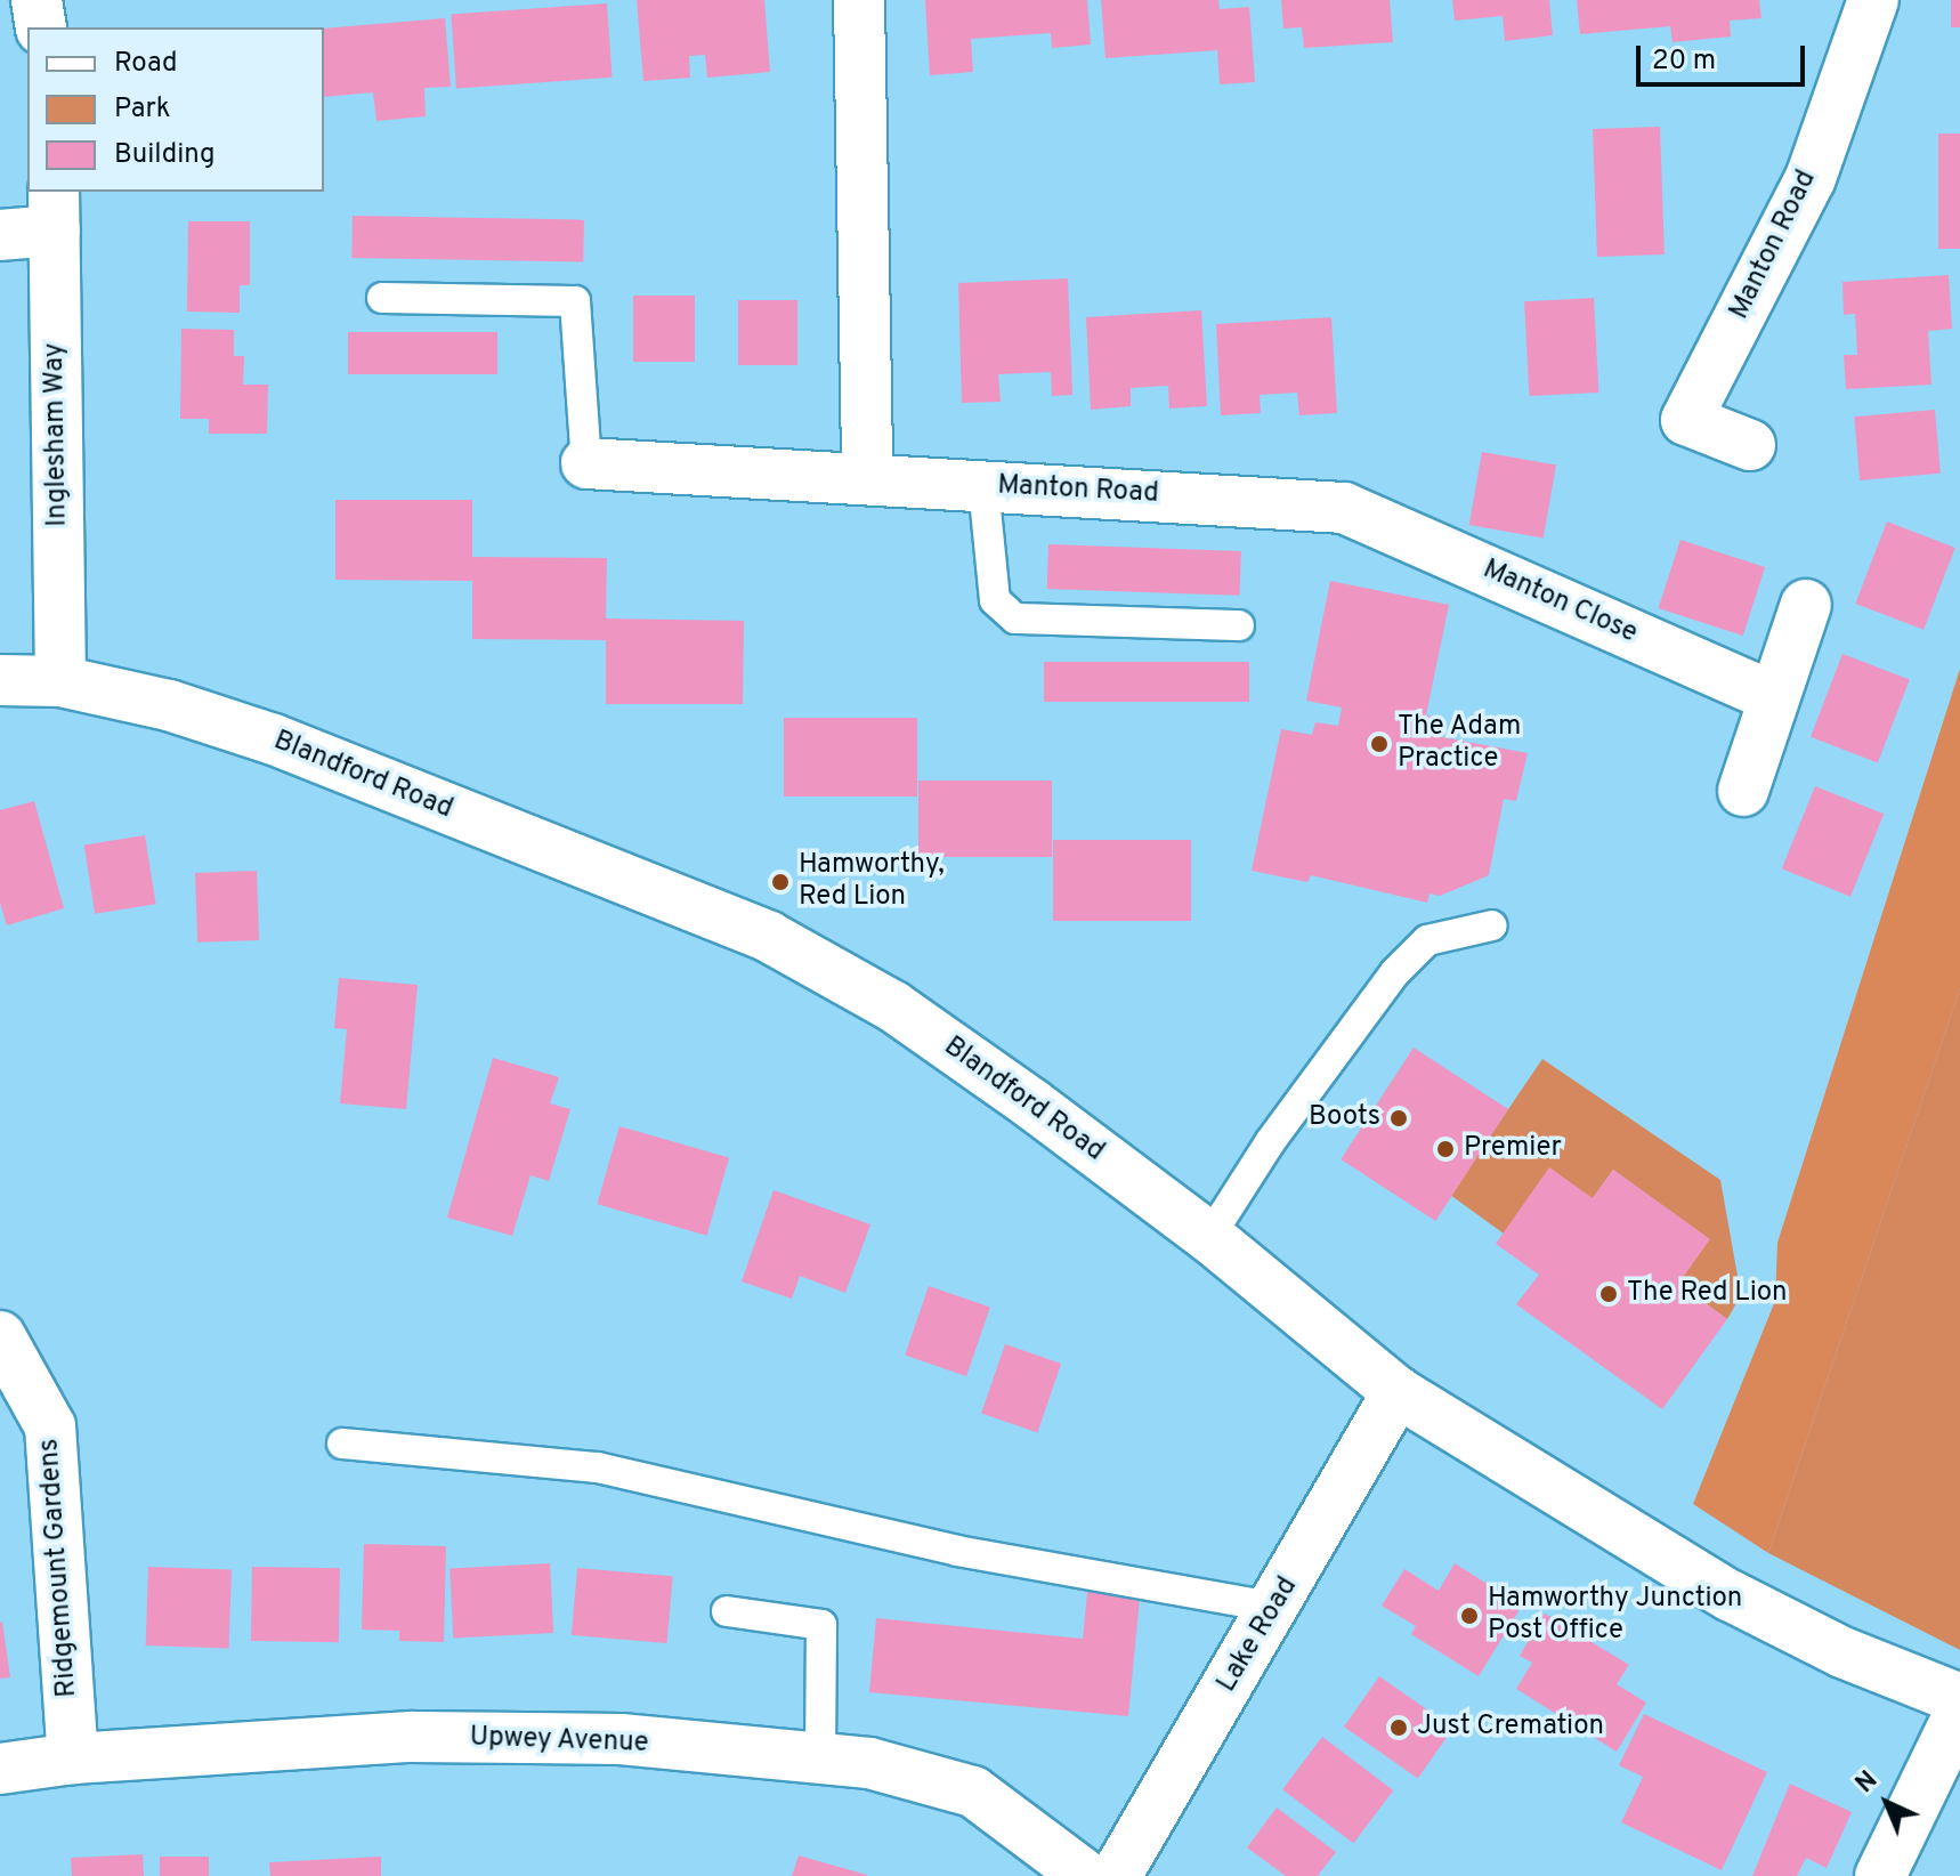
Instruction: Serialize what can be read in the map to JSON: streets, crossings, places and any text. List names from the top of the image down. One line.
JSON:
{"streets":{"street":["Manton Road","Inglesham Way","Manton Close","Blandford Road","Ridgemount Gardens","Lake Road","Upwey Avenue"]},"crossings":[["Manton Road","Manton Close"],["Inglesham Way","Blandford Road"],["Blandford Road","Lake Road"],["Ridgemount Gardens","Upwey Avenue"]],"places":["The Adam Practice","Hamworthy, Red Lion","Boots","Premier","The Red Lion","Hamworthy Junction Post Office","Just Cremation"],"legend":["Road","Park","Building"],"scale_bar":"20 m","north":"top left"}
